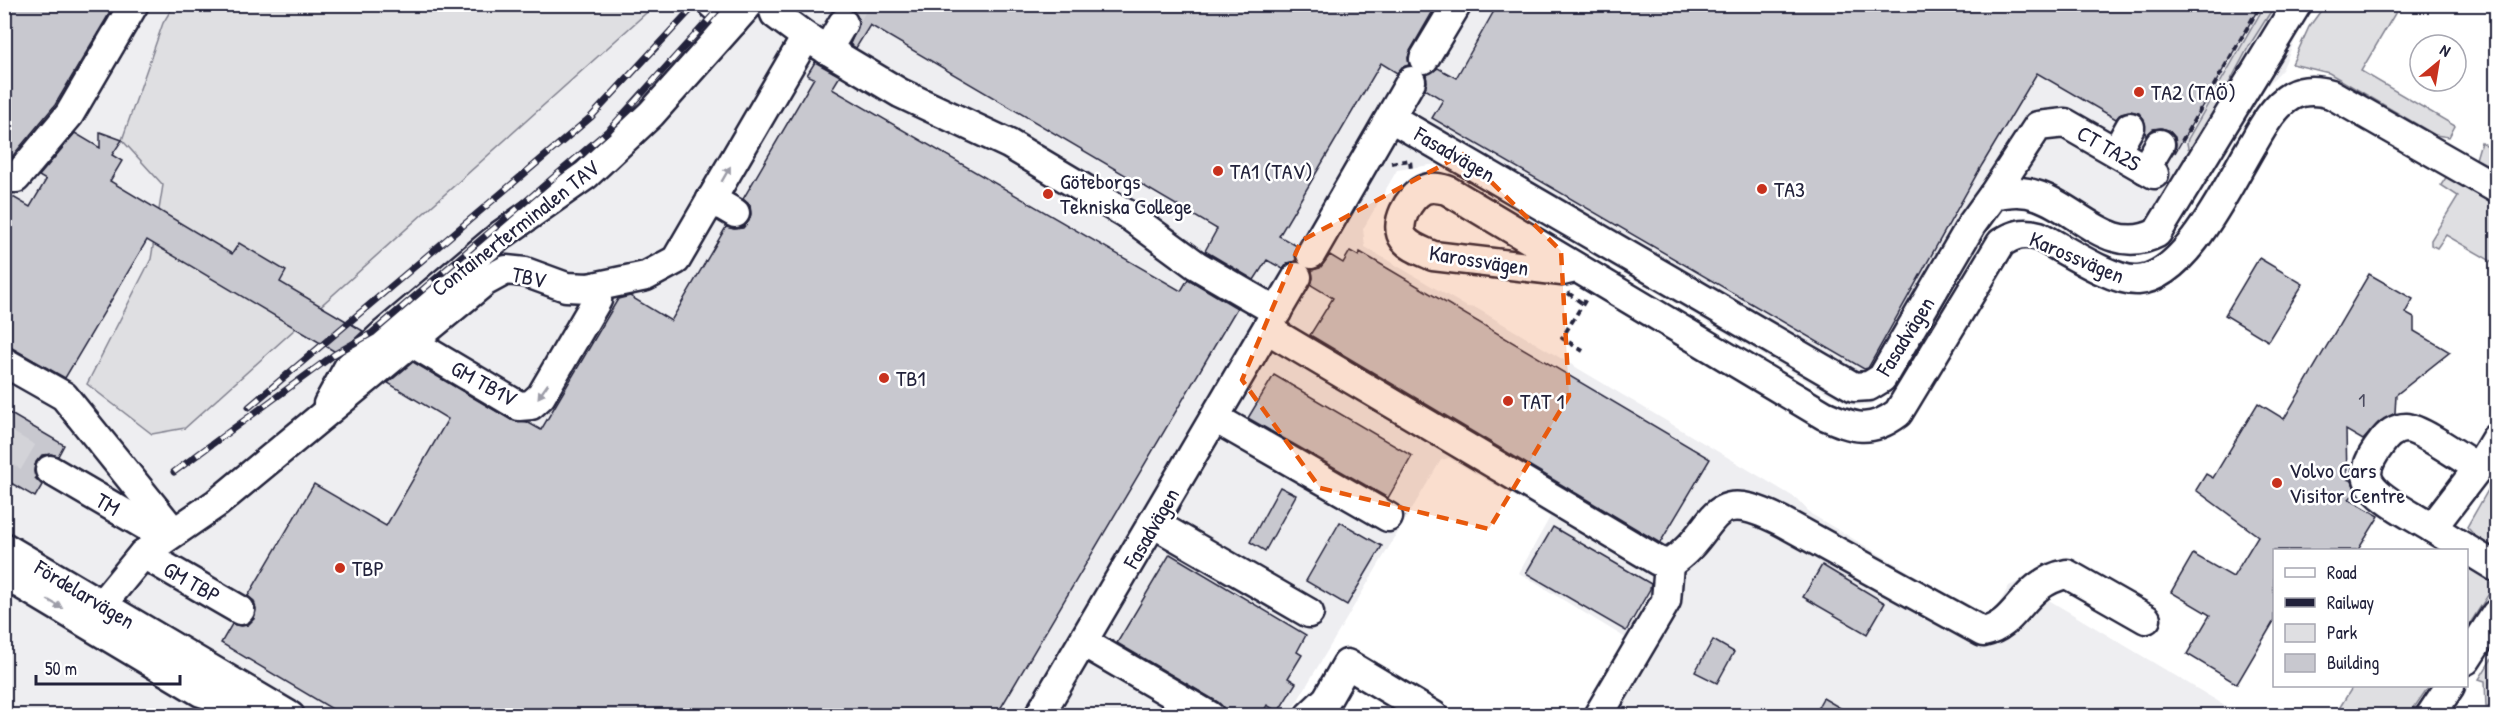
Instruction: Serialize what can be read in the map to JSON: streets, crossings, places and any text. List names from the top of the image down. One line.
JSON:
{"streets":{"street":["CT TA2S","Fasadvägen","Containerterminalen TAV","Karossvägen","TBV","GM TB1V","TM","GM TBP","Fördelarvägen"]},"crossings":[["CT TA2S","Fasadvägen"],["Containerterminalen TAV","TBV"],["TBV","GM TB1V"],["TBV","TM"],["TBV","GM TBP"],["TBV","Fördelarvägen"]],"places":["TA2 (TAÖ)","TA1 (TAV)","TA3","Göteborgs Tekniska College","TB1","TAT 1","Volvo Cars Visitor Centre","TBP"],"house_numbers":["1"],"legend":["Road","Railway","Park","Building"],"scale_bar":"50 m","north":"top right"}
